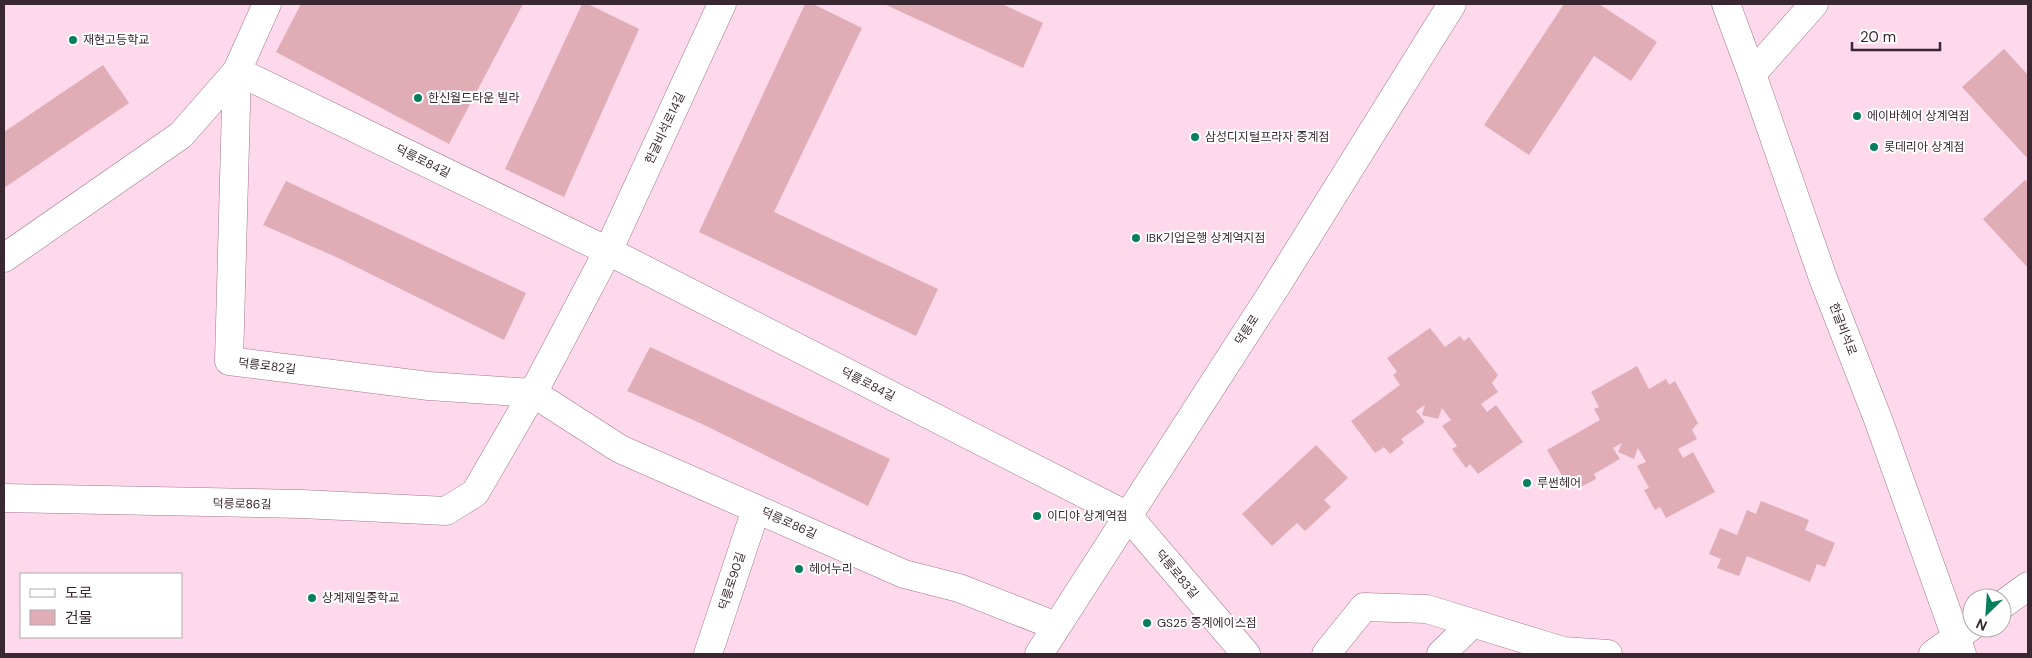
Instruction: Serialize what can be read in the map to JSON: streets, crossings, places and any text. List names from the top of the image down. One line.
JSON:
{"streets":{"street":["한글비석로14길","덕릉로84길","한글비석로","덕릉로","덕릉로82길","덕릉로86길","덕릉로83길","덕릉로90길"]},"crossings":[["한글비석로14길","덕릉로84길"],["덕릉로84길","덕릉로"],["덕릉로84길","덕릉로82길"],["덕릉로84길","덕릉로83길"],["덕릉로","덕릉로86길"],["덕릉로","덕릉로83길"],["덕릉로82길","덕릉로86길"],["덕릉로86길","덕릉로90길"]],"places":["재현고등학교","한신월드타운 빌라","에이바헤어 상계역점","삼성디지털프라자 중계점","롯데리아 상계점","IBK기업은행 상계역지점","루썬헤어","이디야 상계역점","헤어누리","상계제일중학교","GS25 중계에이스점"],"legend":["도로","건물"],"scale_bar":"20 m","north":"bottom left"}
